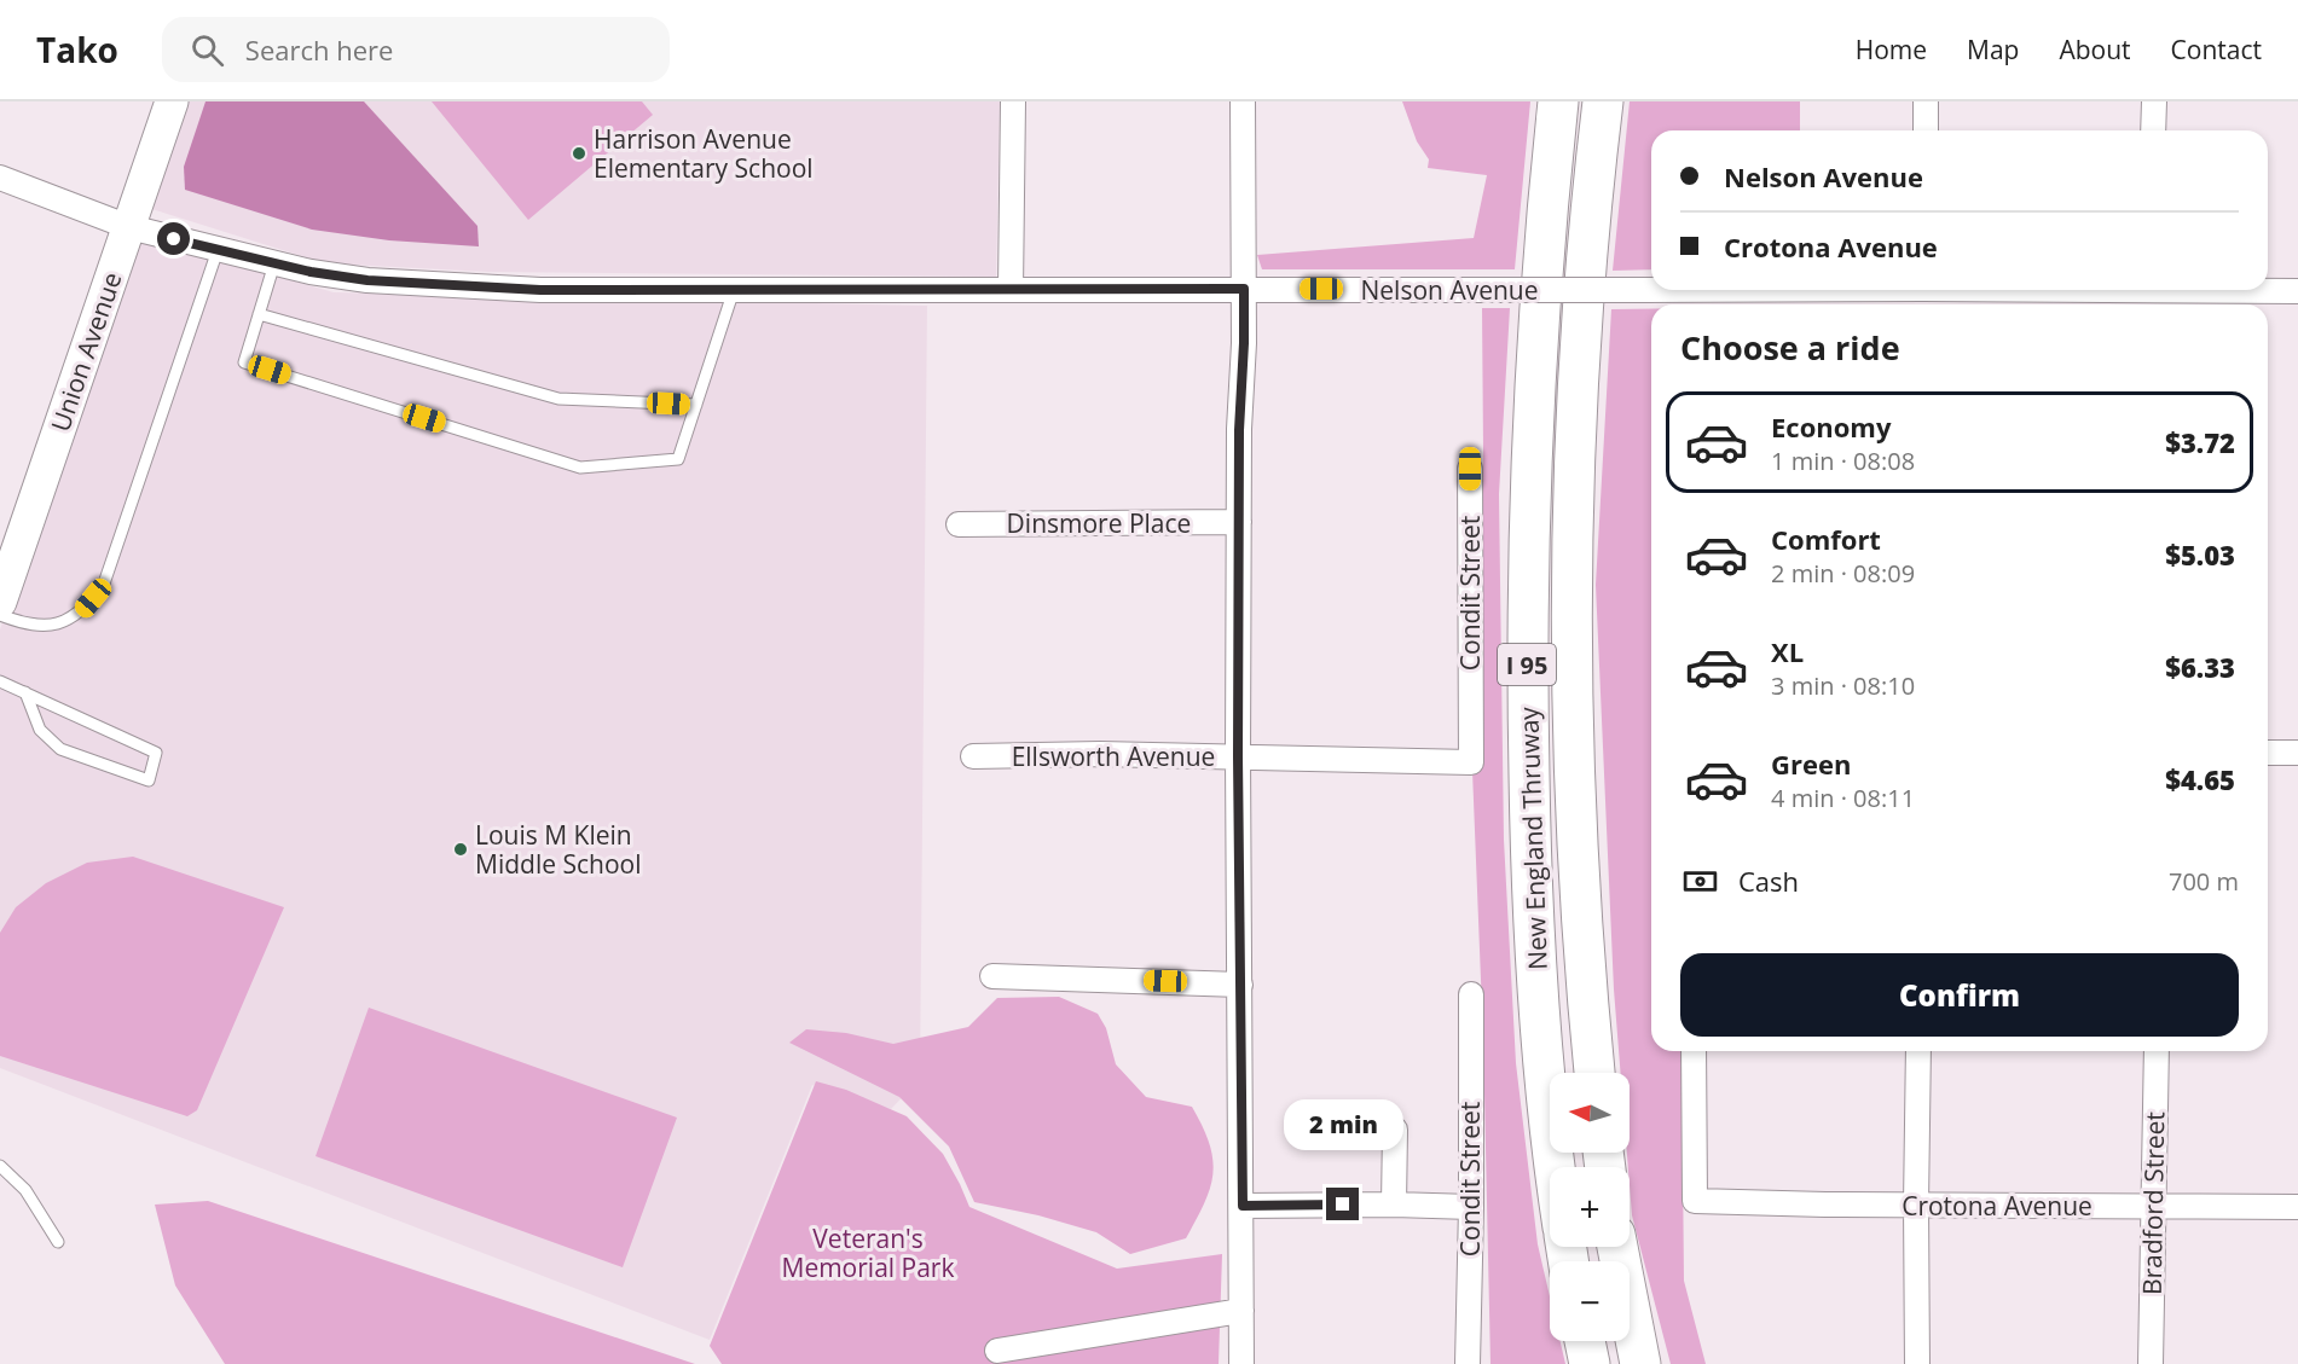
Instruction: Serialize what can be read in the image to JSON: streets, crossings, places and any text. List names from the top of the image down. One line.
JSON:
{"streets":{"highway":["I 95","New England Thruway"],"street":["Nelson Avenue","Union Avenue","Dinsmore Place","Condit Street","Ellsworth Avenue","Bradford Street","Crotona Avenue"]},"crossings":[["Nelson Avenue","Union Avenue"],["Condit Street","Ellsworth Avenue"],["Bradford Street","Crotona Avenue"]],"parks":["Veteran's Memorial Park"],"places":["Harrison Avenue Elementary School","Louis M Klein Middle School"],"north":"left","page":{"header":"Tako","search":"Search here","nav":["Home","Map","About","Contact"],"banner":["Nelson Avenue","Crotona Avenue"],"heading":"Choose a ride","list":[{"name":"Economy","note":"1 min · 08:08","value":"$3.72"},{"name":"Comfort","note":"2 min · 08:09","value":"$5.03"},{"name":"XL","note":"3 min · 08:10","value":"$6.33"},{"name":"Green","note":"4 min · 08:11","value":"$4.65"}],"pay":["Cash","700 m"],"buttons":"Confirm","map_buttons":["+","−"],"bubble":"2 min"}}
